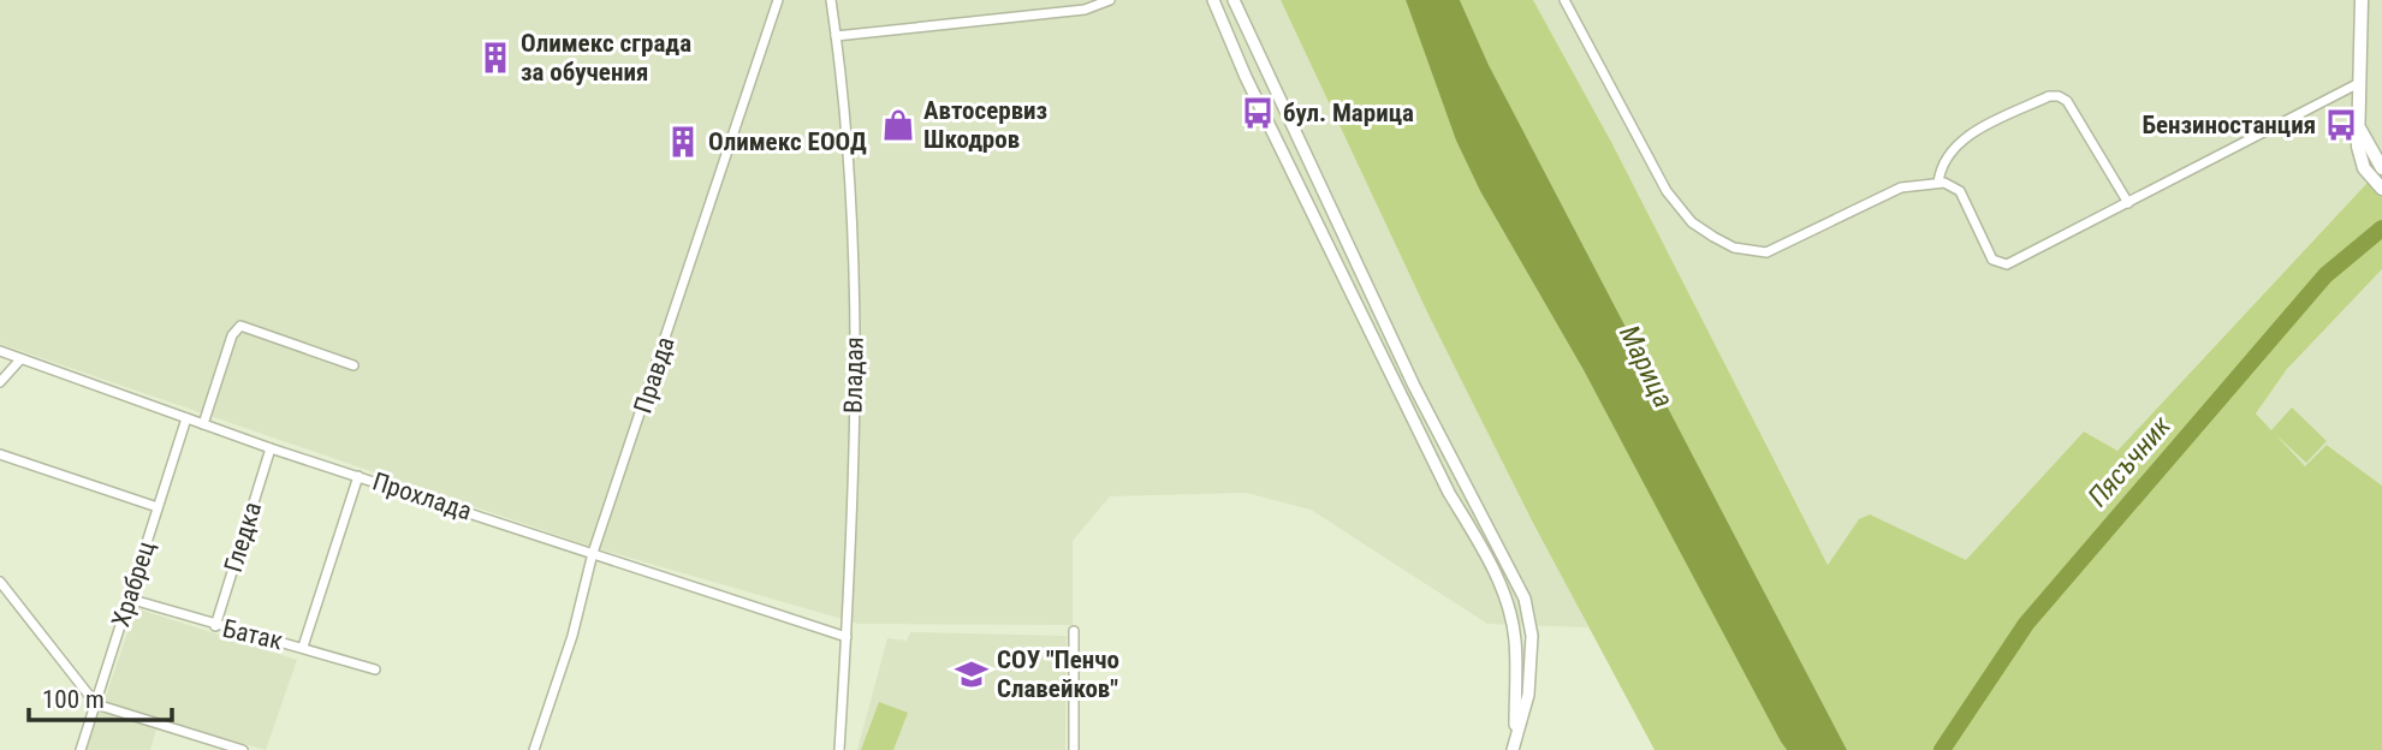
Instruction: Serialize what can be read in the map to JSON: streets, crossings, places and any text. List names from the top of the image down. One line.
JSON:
{"streets":{"street":["Правда","Владая","Прохлада","Гледка","Храбрец","Батак"]},"crossings":[["Правда","Прохлада"],["Владая","Прохлада"],["Прохлада","Гледка"],["Прохлада","Храбрец"],["Гледка","Батак"],["Храбрец","Батак"]],"water":["Марица","Пясъчник"],"places":{"building":["Олимекс сграда за обучения","Олимекс ЕООД"],"bus stop":["бул. Марица","Бензиностанция"],"shop":["Автосервиз Шкодров"],"school or university":["СОУ \"Пенчо Славейков\""]},"scale_bar":"100 m"}
